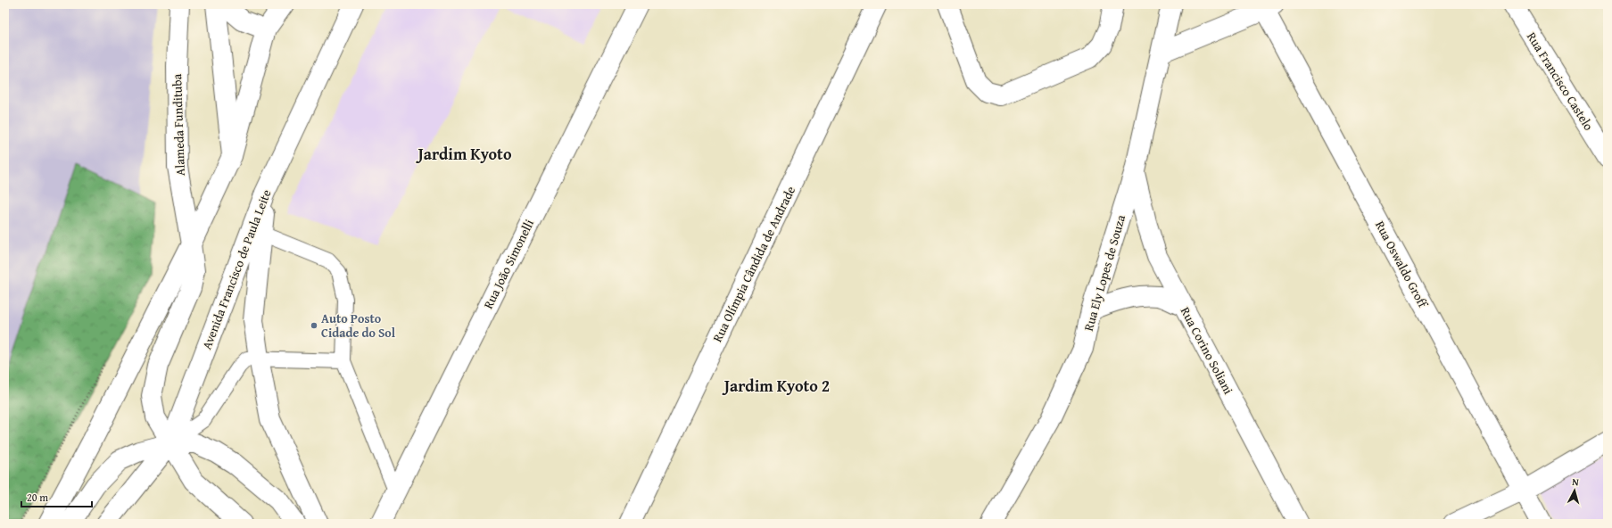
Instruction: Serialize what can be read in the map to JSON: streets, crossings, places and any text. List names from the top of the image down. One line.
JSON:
{"streets":{"street":["Rua Francisco Castelo","Alameda Fundituba","Rua João Simonelli","Rua Olímpia Cândida de Andrade","Rua Oswaldo Groff","Avenida Francisco de Paula Leite","Rua Ely Lopes de Souza","Rua Corino Soliani"]},"crossings":[["Alameda Fundituba","Avenida Francisco de Paula Leite"],["Rua Ely Lopes de Souza","Rua Corino Soliani"]],"districts":["Jardim Kyoto","Jardim Kyoto 2"],"places":["Auto Posto Cidade do Sol"],"scale_bar":"20 m","north":"top"}
